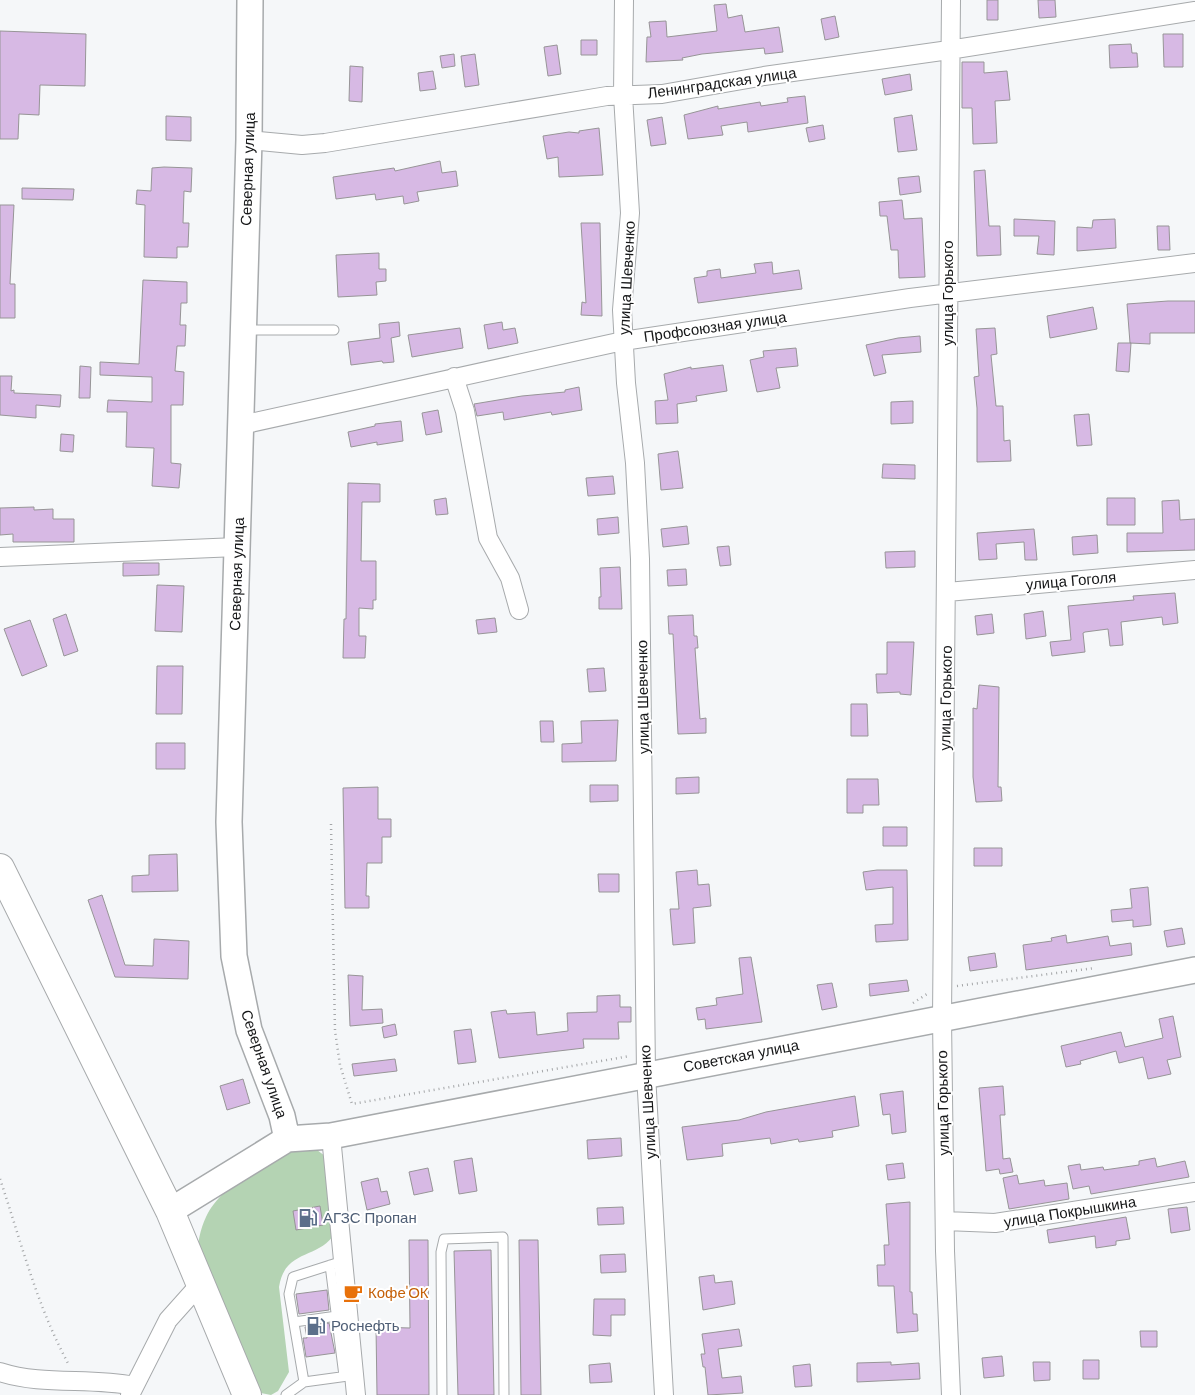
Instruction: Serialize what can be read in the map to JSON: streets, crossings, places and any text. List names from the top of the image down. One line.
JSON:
{"streets":{"street":["Ленинградская улица","Северная улица","улица Шевченко","улица Горького","Профсоюзная улица","улица Гоголя","Советская улица","улица Покрышкина"]},"crossings":[["Ленинградская улица","Северная улица"],["Ленинградская улица","улица Шевченко"],["Ленинградская улица","улица Горького"],["Северная улица","Профсоюзная улица"],["Северная улица","Советская улица"],["улица Шевченко","Профсоюзная улица"],["улица Шевченко","Советская улица"],["улица Горького","Профсоюзная улица"],["улица Горького","улица Гоголя"],["улица Горького","Советская улица"],["улица Горького","улица Покрышкина"]],"places":{"fuel station":["АГЗС Пропан","Роснефть"],"cafe":["Кофе'ОК"]}}
